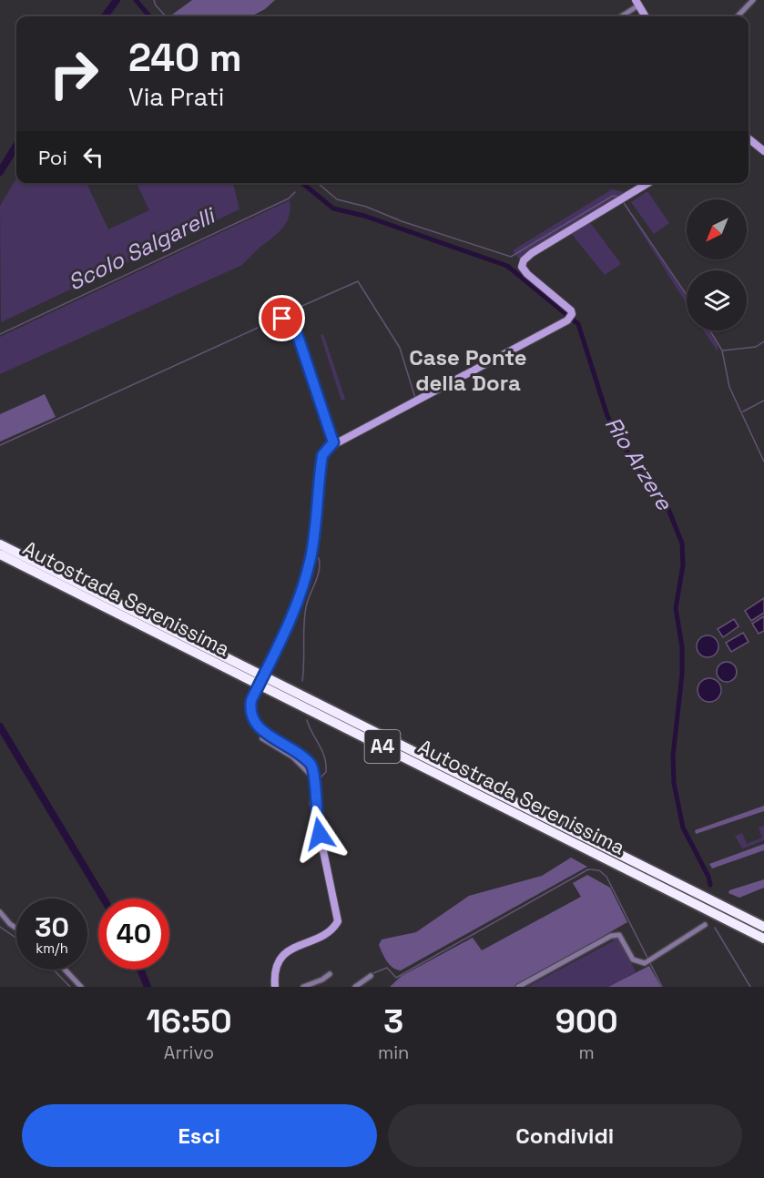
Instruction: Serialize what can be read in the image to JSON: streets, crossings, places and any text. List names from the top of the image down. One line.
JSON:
{"streets":{"highway":["Autostrada Serenissima","A4"]},"districts":["Case Ponte della Dora"],"water":["Scolo Salgarelli","Rio Arzere"],"north":"bottom left","page":{"turn":["240 m","Via Prati"],"then":"Poi","speed":"30 km/h","limit":"40","eta":["16:50","Arrivo","3","min","900","m"],"buttons":["Esci","Condividi"]}}
